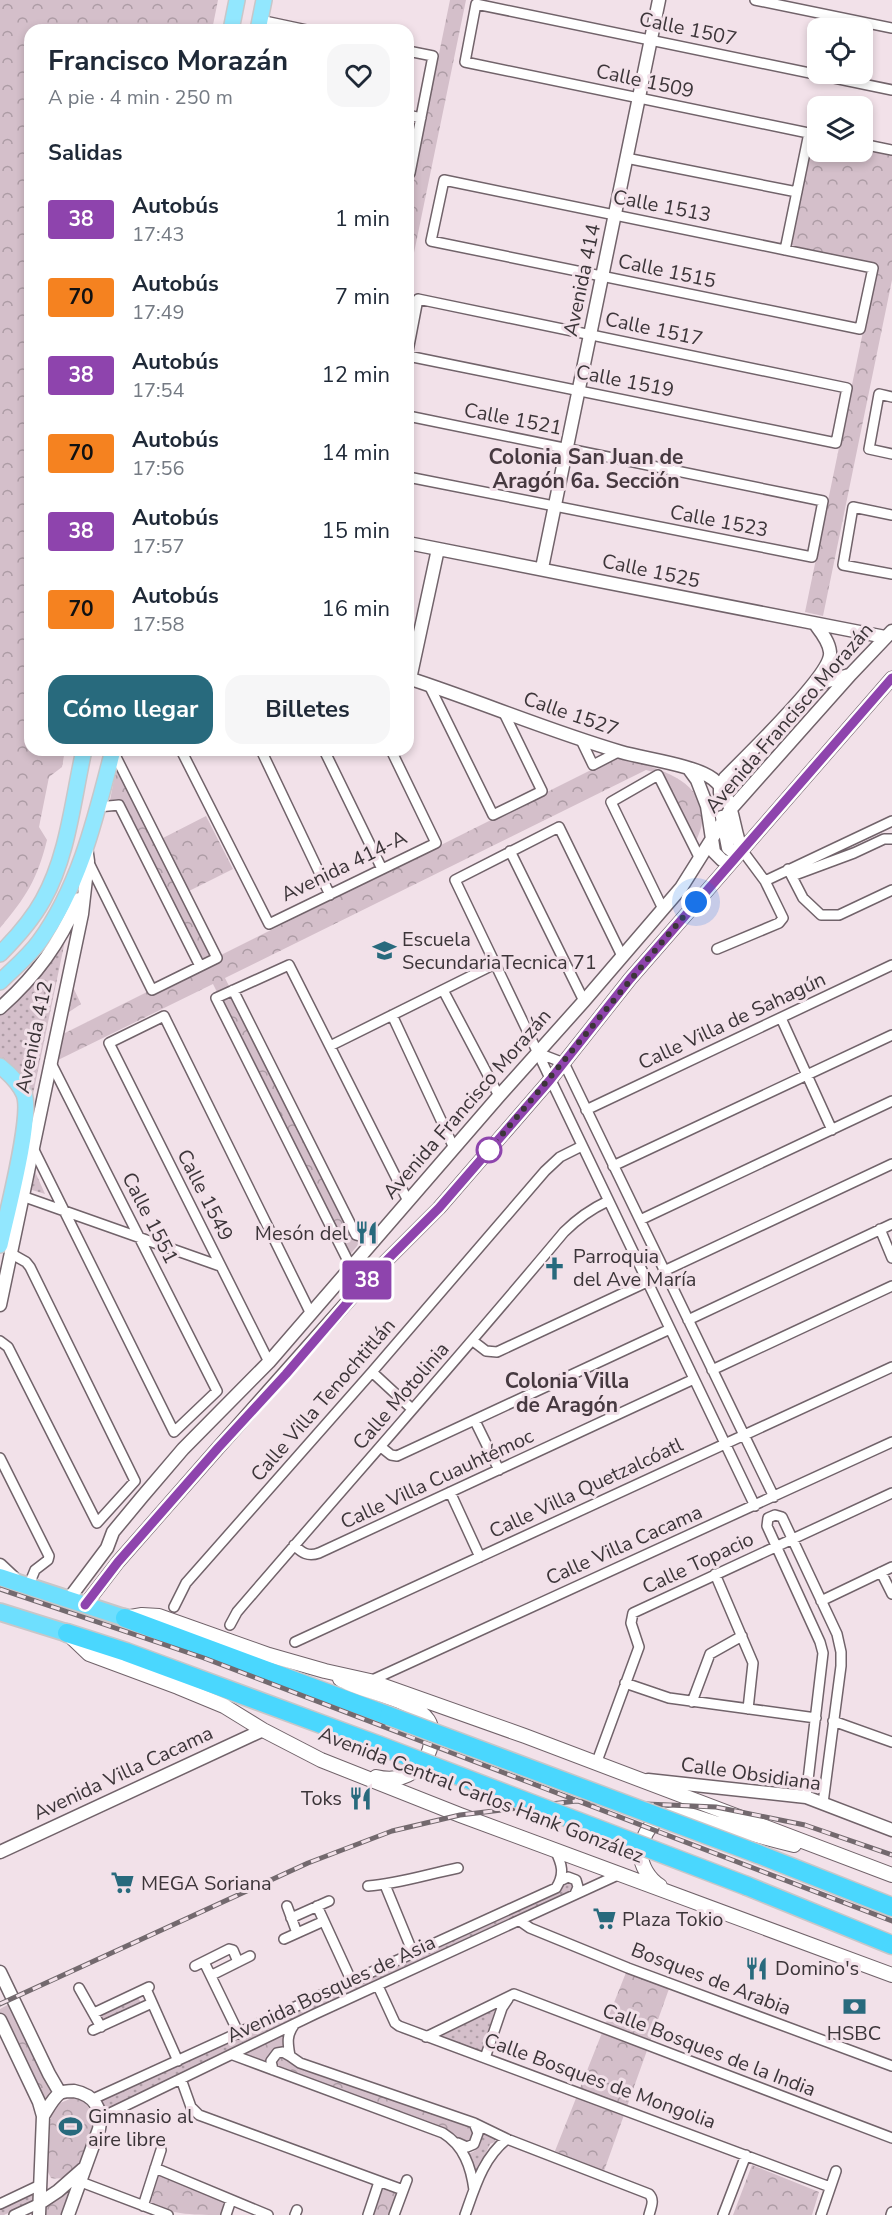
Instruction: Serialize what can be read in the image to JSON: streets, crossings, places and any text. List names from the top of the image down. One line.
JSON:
{"streets":{"highway":["Avenida Central Carlos Hank González"],"main road":["Avenida 412"],"street":["Calle 1507","Calle 1509","Calle 1513","Calle 1515","Avenida 414","Calle 1517","Calle 1519","Calle 1521","Calle 1523","Calle 1525","Calle 1527","Avenida Francisco Morazán","Avenida 414-A","Calle Villa de Sahagún","Calle 1549","Calle 1551","Calle Motolinia","Calle Villa Tenochtitlán","Calle Villa Cuauhtémoc","Calle Villa Quetzalcóatl","Calle Villa Cacama","Calle Topacio","Avenida Villa Cacama","Calle Obsidiana","Bosques de Arabia","Avenida Bosques de Asia","Calle Bosques de la India","Calle Bosques de Mongolia"]},"crossings":[["Calle 1507","Calle 1509"],["Calle 1507","Avenida 414"],["Calle 1509","Avenida 414"],["Calle 1513","Calle 1515"],["Calle 1513","Avenida 414"],["Calle 1515","Avenida 414"],["Avenida 414","Calle 1517"],["Avenida 414","Calle 1519"],["Avenida 414","Calle 1521"],["Avenida 414","Calle 1523"],["Avenida 414","Calle 1525"],["Calle 1517","Calle 1519"],["Calle 1521","Calle 1523"],["Calle 1525","Avenida Francisco Morazán"],["Avenida Francisco Morazán","Calle 1549"],["Avenida Francisco Morazán","Avenida Central Carlos Hank González"],["Avenida 412","Calle 1551"],["Calle Motolinia","Calle Villa Cuauhtémoc"],["Calle Villa Cacama","Avenida Central Carlos Hank González"],["Calle Topacio","Avenida Central Carlos Hank González"],["Avenida Villa Cacama","Avenida Central Carlos Hank González"],["Calle Obsidiana","Avenida Central Carlos Hank González"],["Avenida Central Carlos Hank González","Avenida Bosques de Asia"],["Bosques de Arabia","Avenida Bosques de Asia"],["Avenida Bosques de Asia","Calle Bosques de Mongolia"]],"districts":["Colonia San Juan de Aragón 6a. Sección","Colonia Villa de Aragón"],"places":{"school or university":["Escuela SecundariaTecnica 71"],"restaurant":["Mesón del","Toks","Domino's"],"church":["Parroquia del Ave María"],"supermarket":["MEGA Soriana","Plaza Tokio"],"bank":["HSBC"],"sports":["Gimnasio al aire libre"]},"lines":["bus line 38"],"page":{"on_map":"38","heading":[["Francisco Morazán","A pie · 4 min · 250 m"],"Salidas"],"list":[{"mark":"38","name":"Autobús","note":"17:43","value":"1 min"},{"mark":"70","name":"Autobús","note":"17:49","value":"7 min"},{"mark":"38","name":"Autobús","note":"17:54","value":"12 min"},{"mark":"70","name":"Autobús","note":"17:56","value":"14 min"},{"mark":"38","name":"Autobús","note":"17:57","value":"15 min"},{"mark":"70","name":"Autobús","note":"17:58","value":"16 min"}],"buttons":["Cómo llegar","Billetes"]}}
